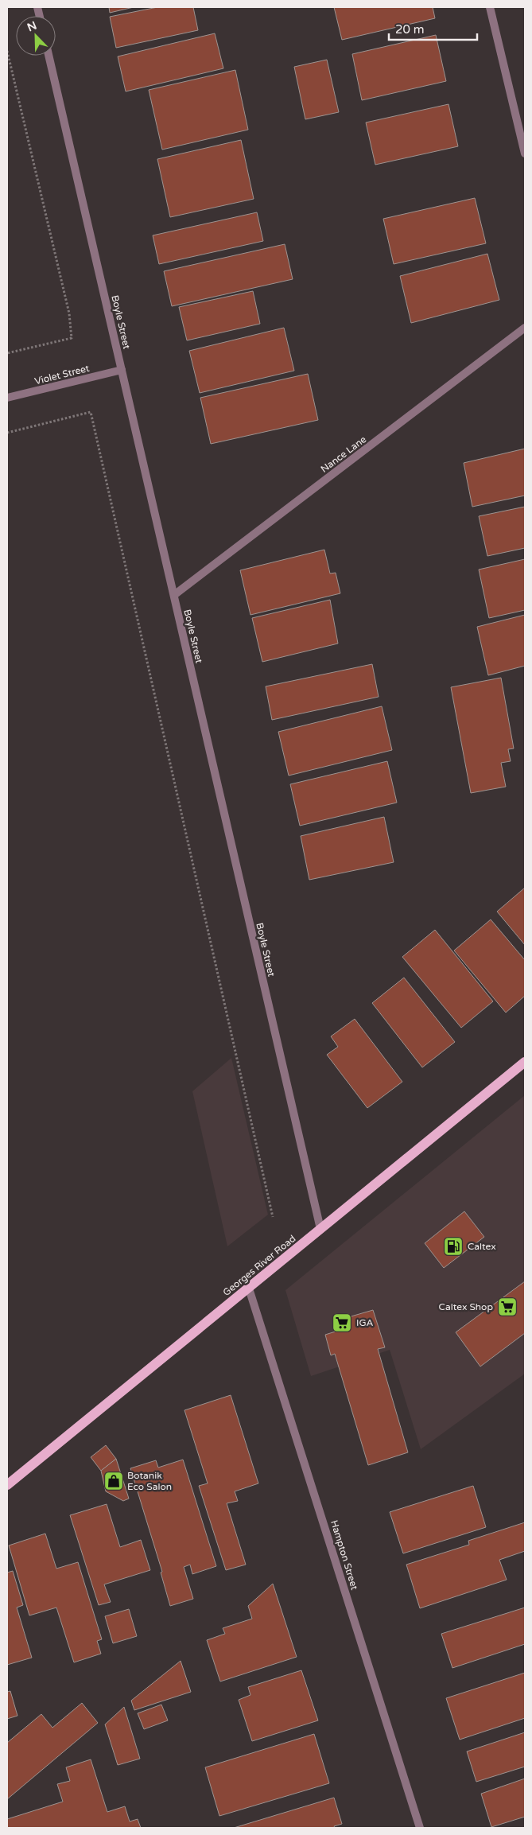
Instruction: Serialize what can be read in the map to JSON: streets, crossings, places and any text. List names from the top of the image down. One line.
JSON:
{"streets":{"main road":["Georges River Road"],"street":["Boyle Street","Violet Street","Nance Lane","Hampton Street"]},"crossings":[["Boyle Street","Violet Street"],["Boyle Street","Nance Lane"],["Boyle Street","Georges River Road"],["Georges River Road","Hampton Street"]],"places":{"fuel station":["Caltex"],"supermarket":["Caltex Shop","IGA"],"shop":["Botanik Eco Salon"]},"scale_bar":"20 m","north":"top left"}
